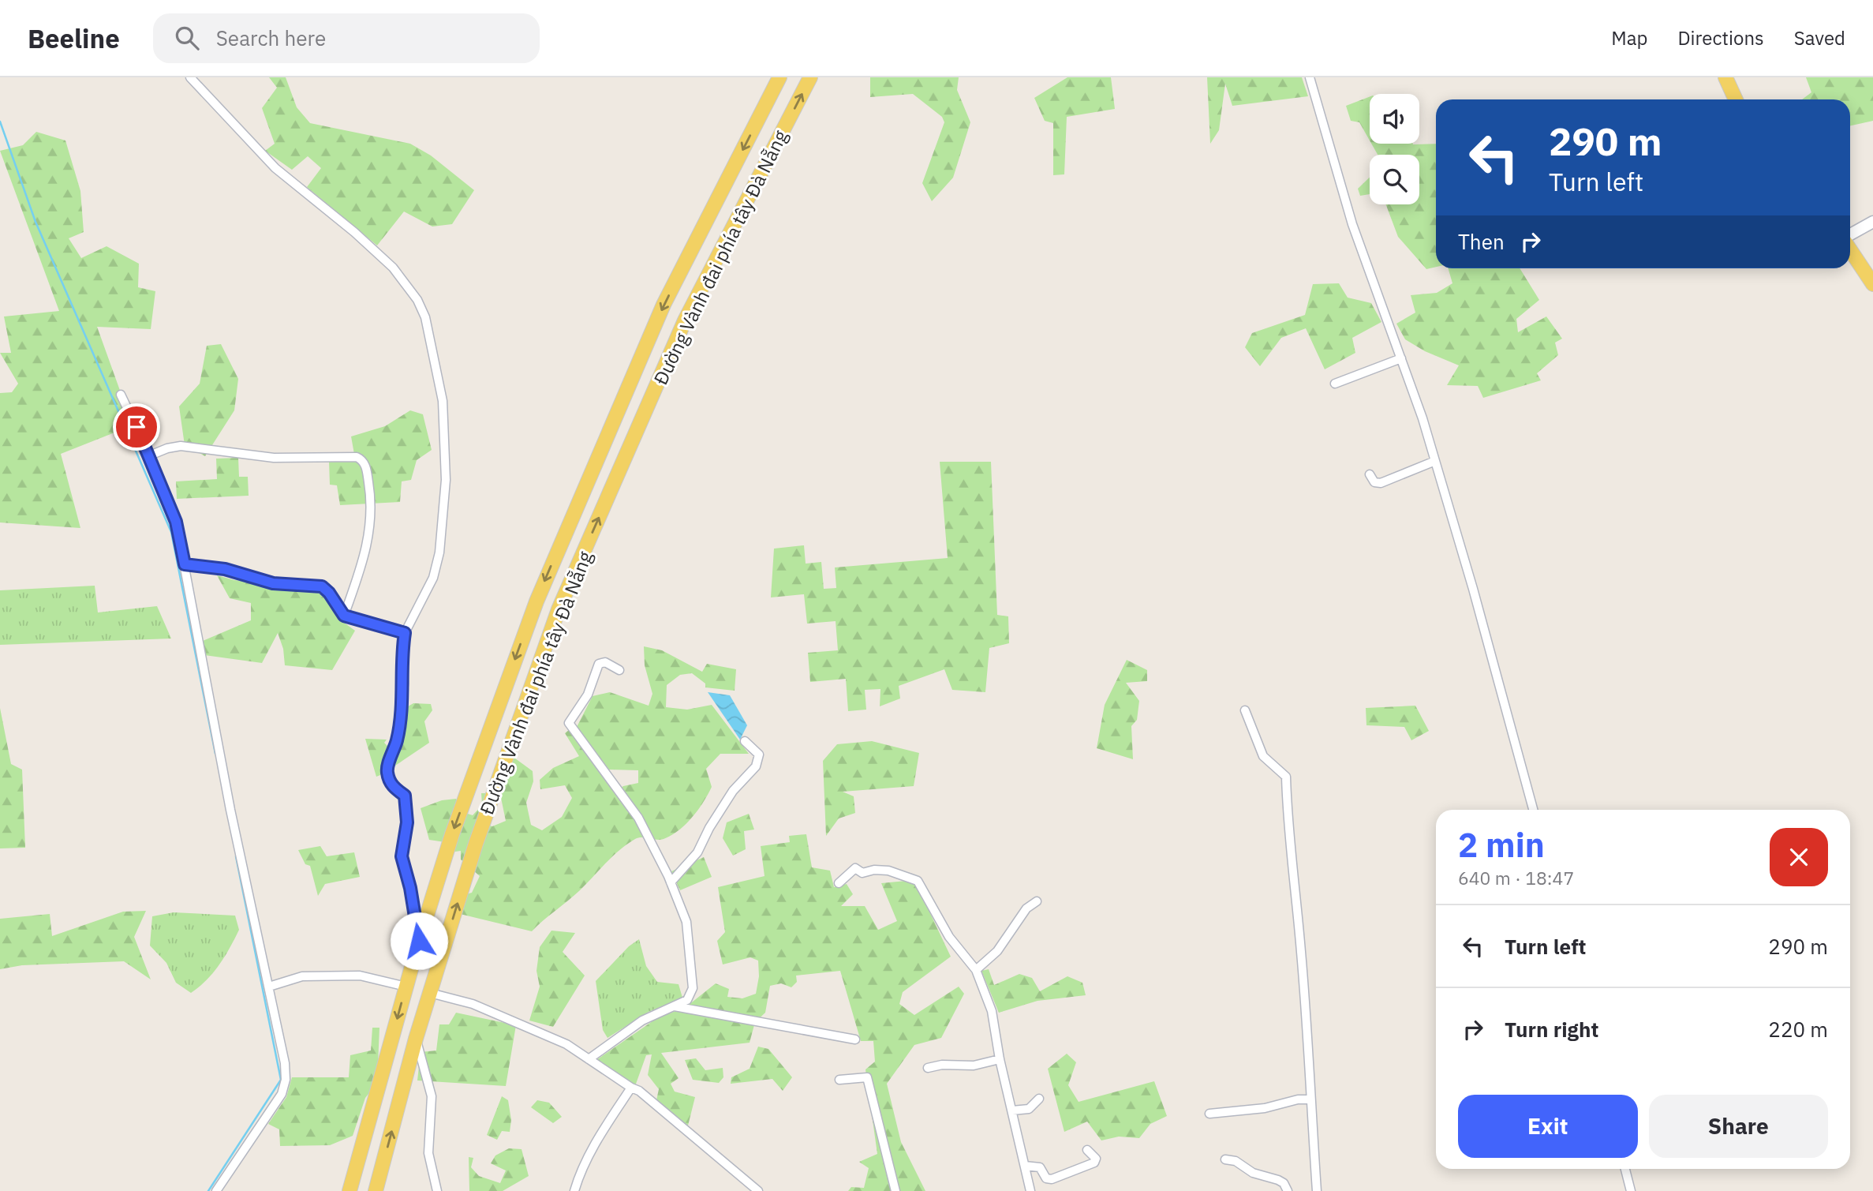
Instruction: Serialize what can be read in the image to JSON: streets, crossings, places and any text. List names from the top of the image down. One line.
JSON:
{"streets":{"main road":["Đường Vành đai phía tây Đà Nẵng"]},"page":{"header":"Beeline","search":"Search here","nav":["Map","Directions","Saved"],"turn":["290 m","Turn left"],"then":"Then","heading":["2 min","640 m · 18:47"],"list":[{"name":"Turn left","value":"290 m"},{"name":"Turn right","value":"220 m"}],"buttons":["Exit","Share"]}}
